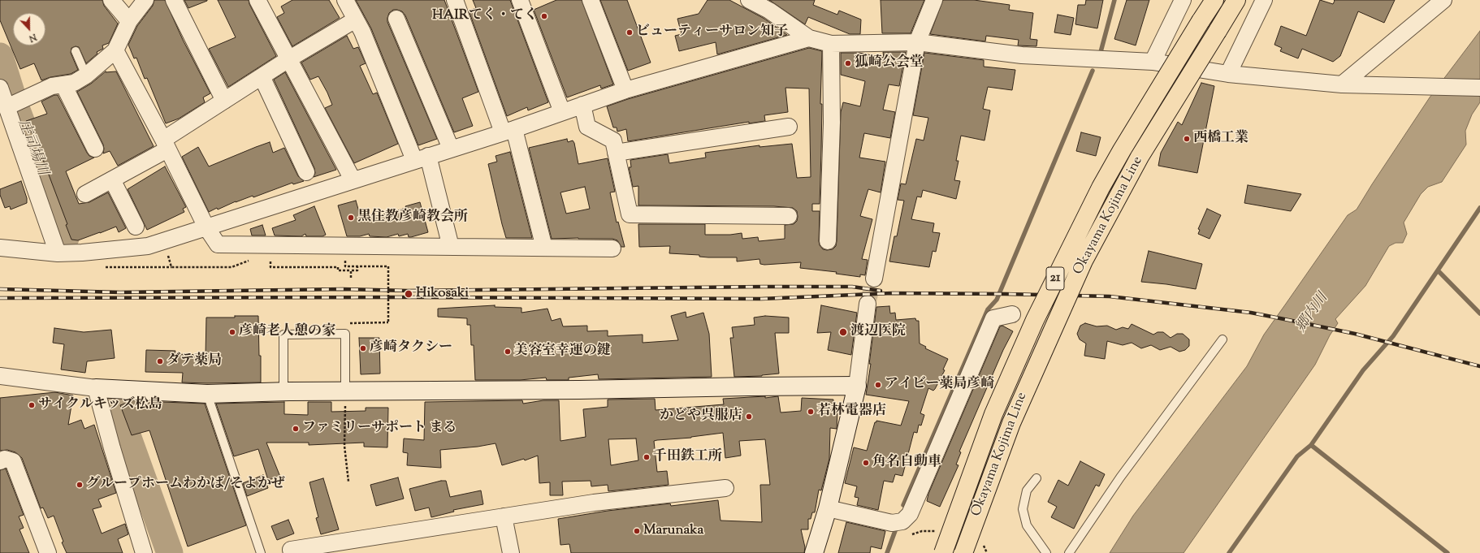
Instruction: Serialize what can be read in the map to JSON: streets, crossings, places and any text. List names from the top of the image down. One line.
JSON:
{"streets":{"main road":["Okayama Kojima Line","21"]},"water":["庄司場川","郷内川"],"places":["HAIRてく・てく","ビューティーサロン知子","狐崎公会堂","西橋工業","黒住教彦崎教会所","Hikosaki","彦崎老人憩の家","渡辺医院","彦崎タクシー","美容室幸運の鍵","ダテ薬局","アイビー薬局彦崎","サイクルキッズ松島","若林電器店","かどや呉服店","ファミリーサポート まる","千田鉄工所","角名自動車","グループホームわかば/そよかぜ","Marunaka"],"north":"bottom"}
